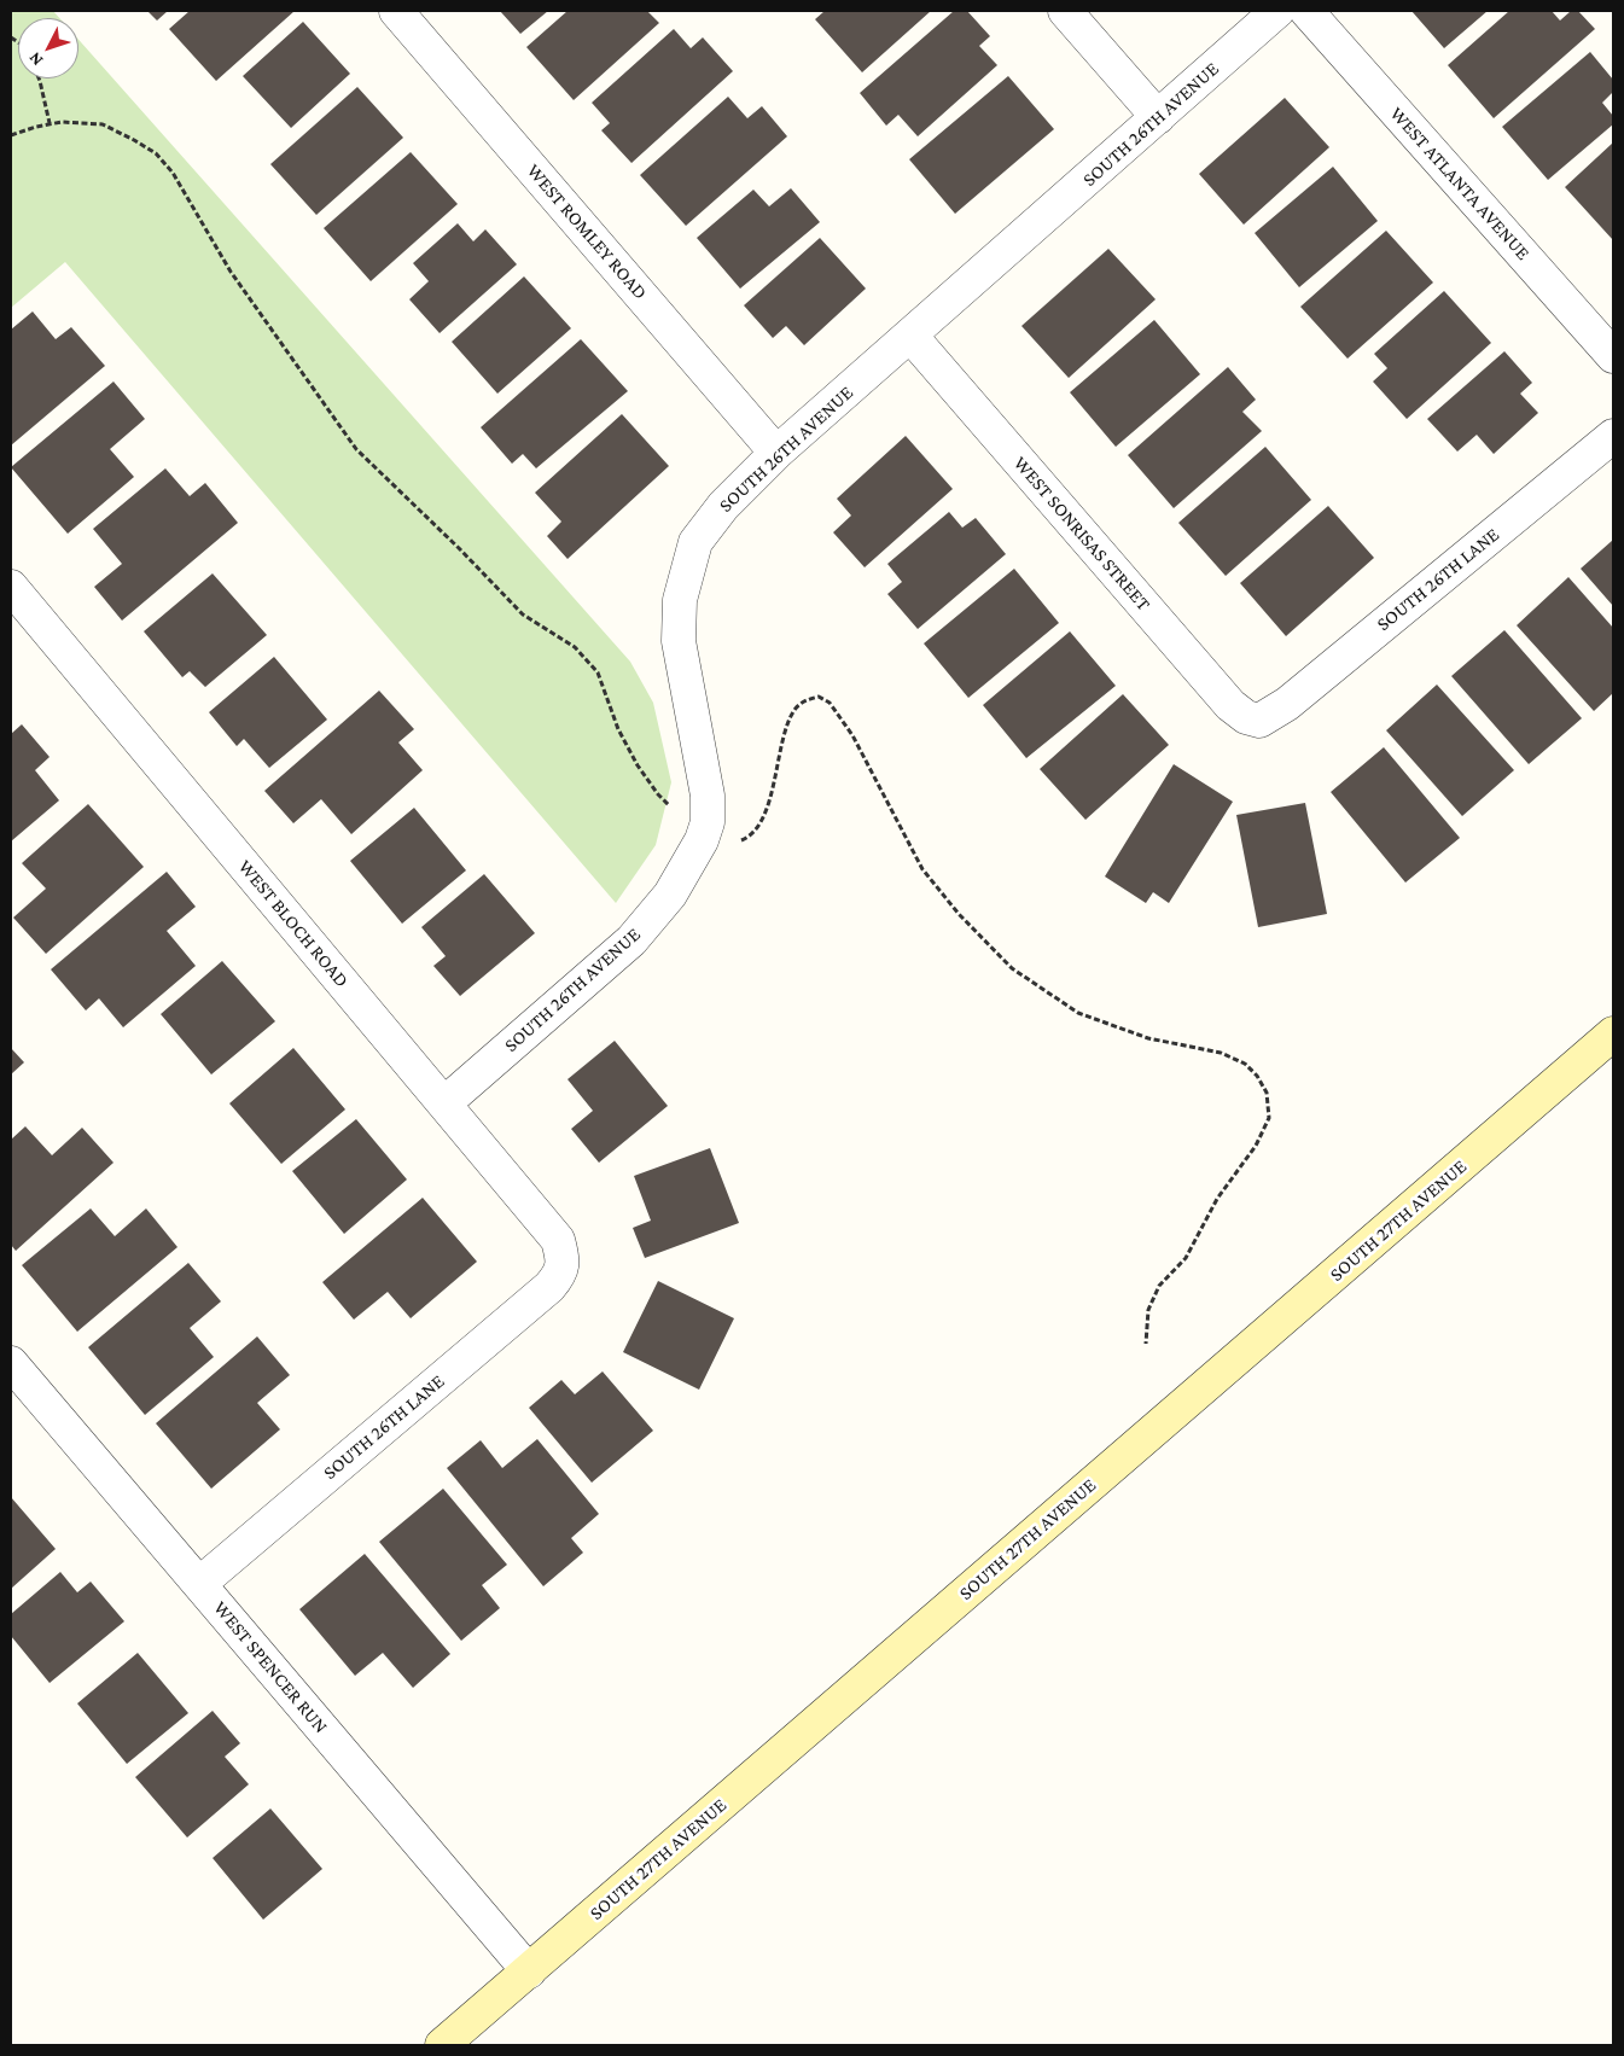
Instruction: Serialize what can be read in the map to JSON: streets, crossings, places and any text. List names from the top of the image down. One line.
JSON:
{"streets":{"main road":["SOUTH 27TH AVENUE"],"street":["SOUTH 26TH AVENUE","WEST ATLANTA AVENUE","WEST ROMLEY ROAD","WEST SONRISAS STREET","SOUTH 26TH LANE","WEST BLOCH ROAD","WEST SPENCER RUN"]},"crossings":[["SOUTH 26TH AVENUE","WEST ROMLEY ROAD"],["SOUTH 26TH AVENUE","WEST SONRISAS STREET"],["SOUTH 26TH AVENUE","WEST BLOCH ROAD"],["WEST SONRISAS STREET","SOUTH 26TH LANE"],["SOUTH 26TH LANE","WEST BLOCH ROAD"],["SOUTH 26TH LANE","WEST SPENCER RUN"],["SOUTH 27TH AVENUE","WEST SPENCER RUN"]],"north":"bottom left"}
